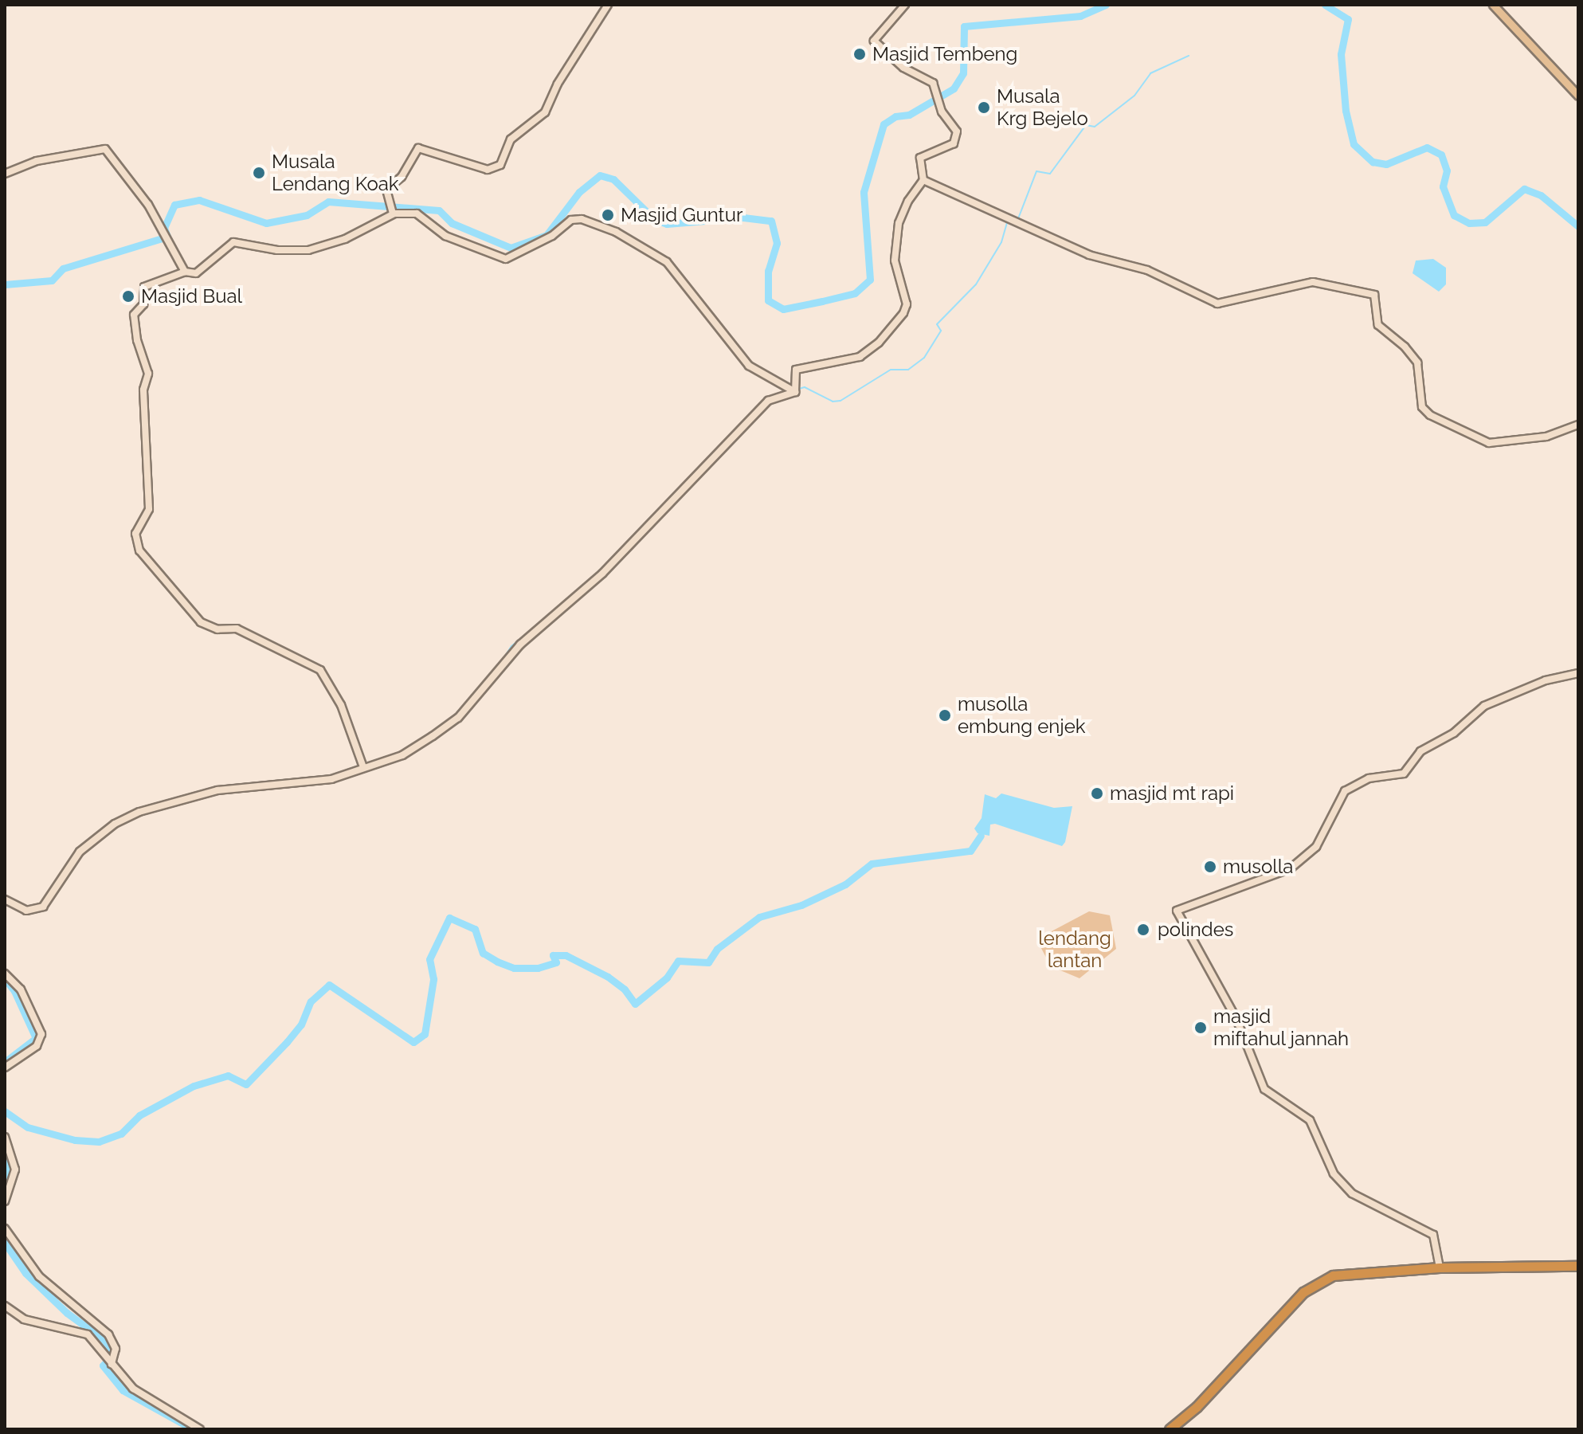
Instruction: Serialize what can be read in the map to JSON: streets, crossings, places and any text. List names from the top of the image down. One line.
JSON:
{"parks":["lendang lantan"],"places":["Masjid Tembeng","Musala Krg Bejelo","Musala Lendang Koak","Masjid Guntur","Masjid Bual","musolla embung enjek","masjid mt rapi","musolla","polindes","masjid miftahul jannah"]}
